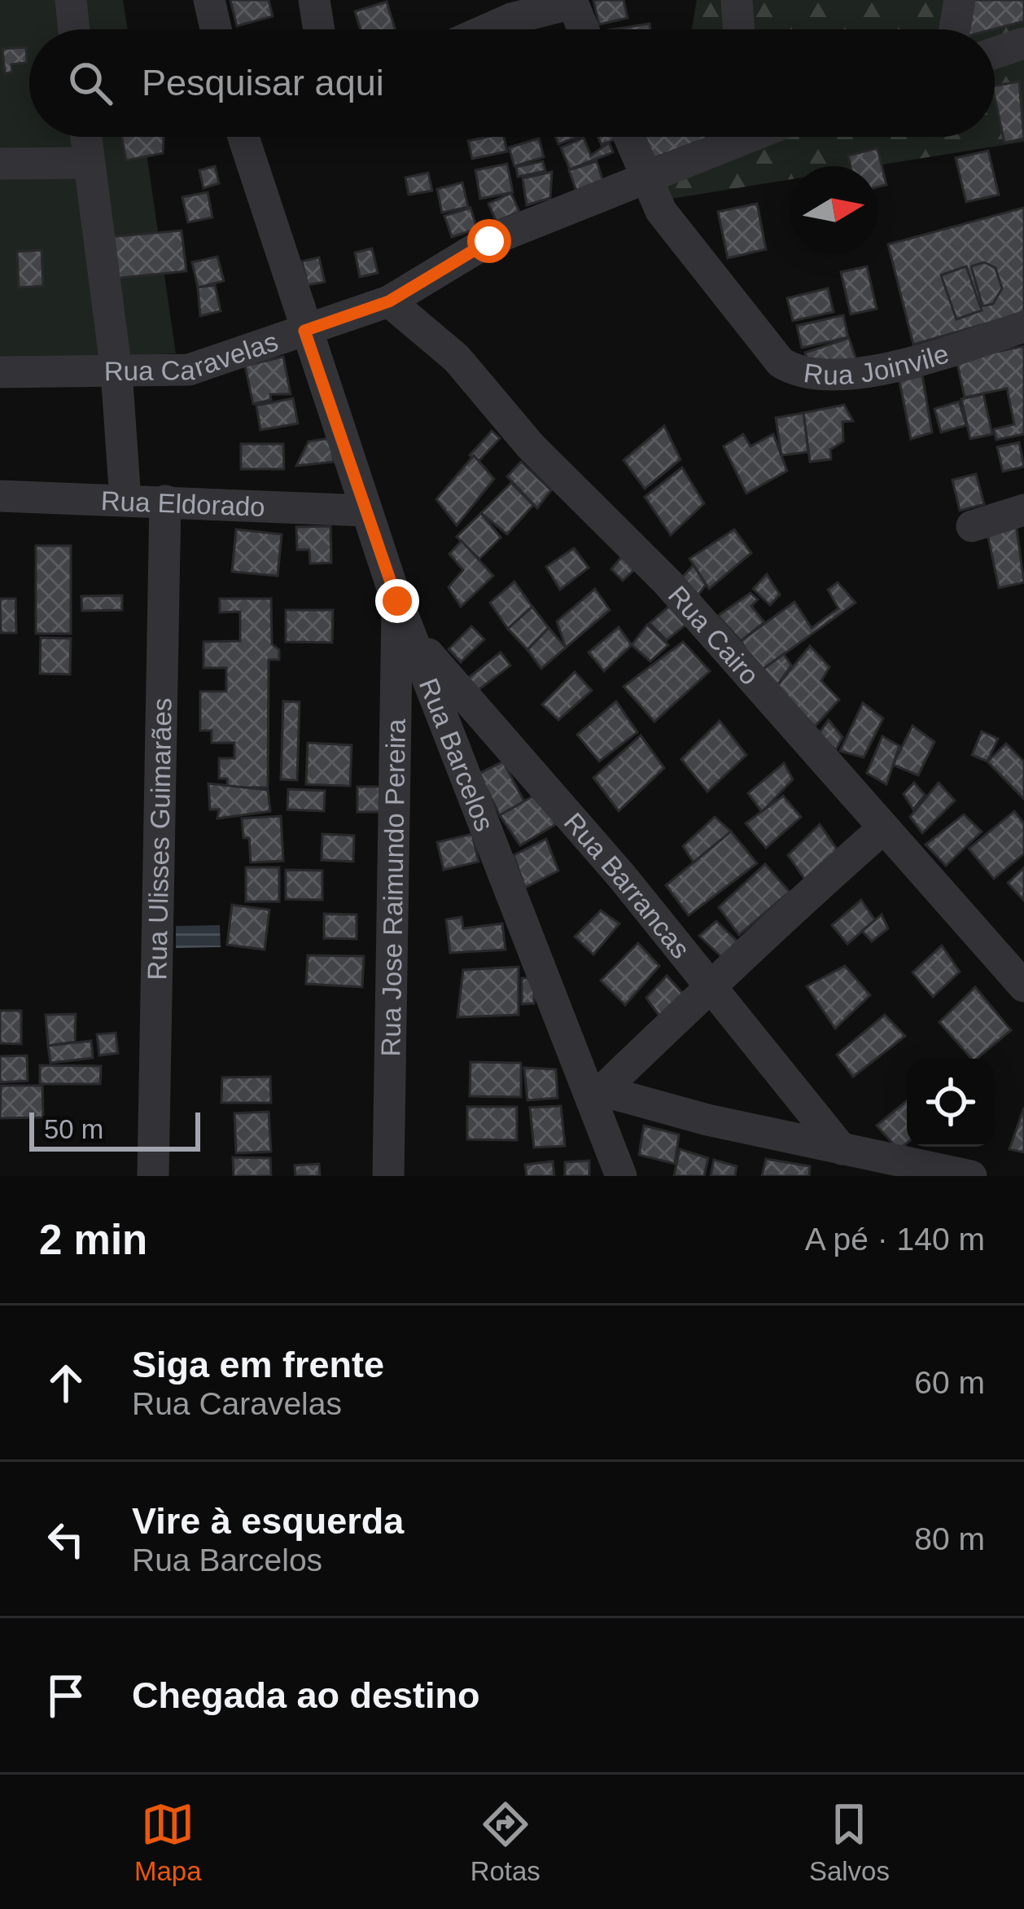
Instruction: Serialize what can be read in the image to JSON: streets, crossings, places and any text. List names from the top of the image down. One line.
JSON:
{"streets":{"street":["Rua Caravelas","Rua Joinvile","Rua Eldorado","Rua Cairo","Rua Barcelos","Rua Ulisses Guimarães","Rua Barrancas","Rua Jose Raimundo Pereira"]},"crossings":[["Rua Caravelas","Rua Joinvile"],["Rua Caravelas","Rua Cairo"],["Rua Caravelas","Rua Barcelos"],["Rua Eldorado","Rua Barcelos"],["Rua Eldorado","Rua Ulisses Guimarães"],["Rua Barcelos","Rua Barrancas"],["Rua Barcelos","Rua Jose Raimundo Pereira"],["Rua Barrancas","Rua Jose Raimundo Pereira"]],"scale_bar":"50 m","north":"right","page":{"search":"Pesquisar aqui","scale":"50 m","heading":["2 min","A pé · 140 m"],"list":[["Siga em frente","Rua Caravelas","60 m"],["Vire à esquerda","Rua Barcelos","80 m"],"Chegada ao destino"],"nav":["Mapa","Rotas","Salvos"]}}
